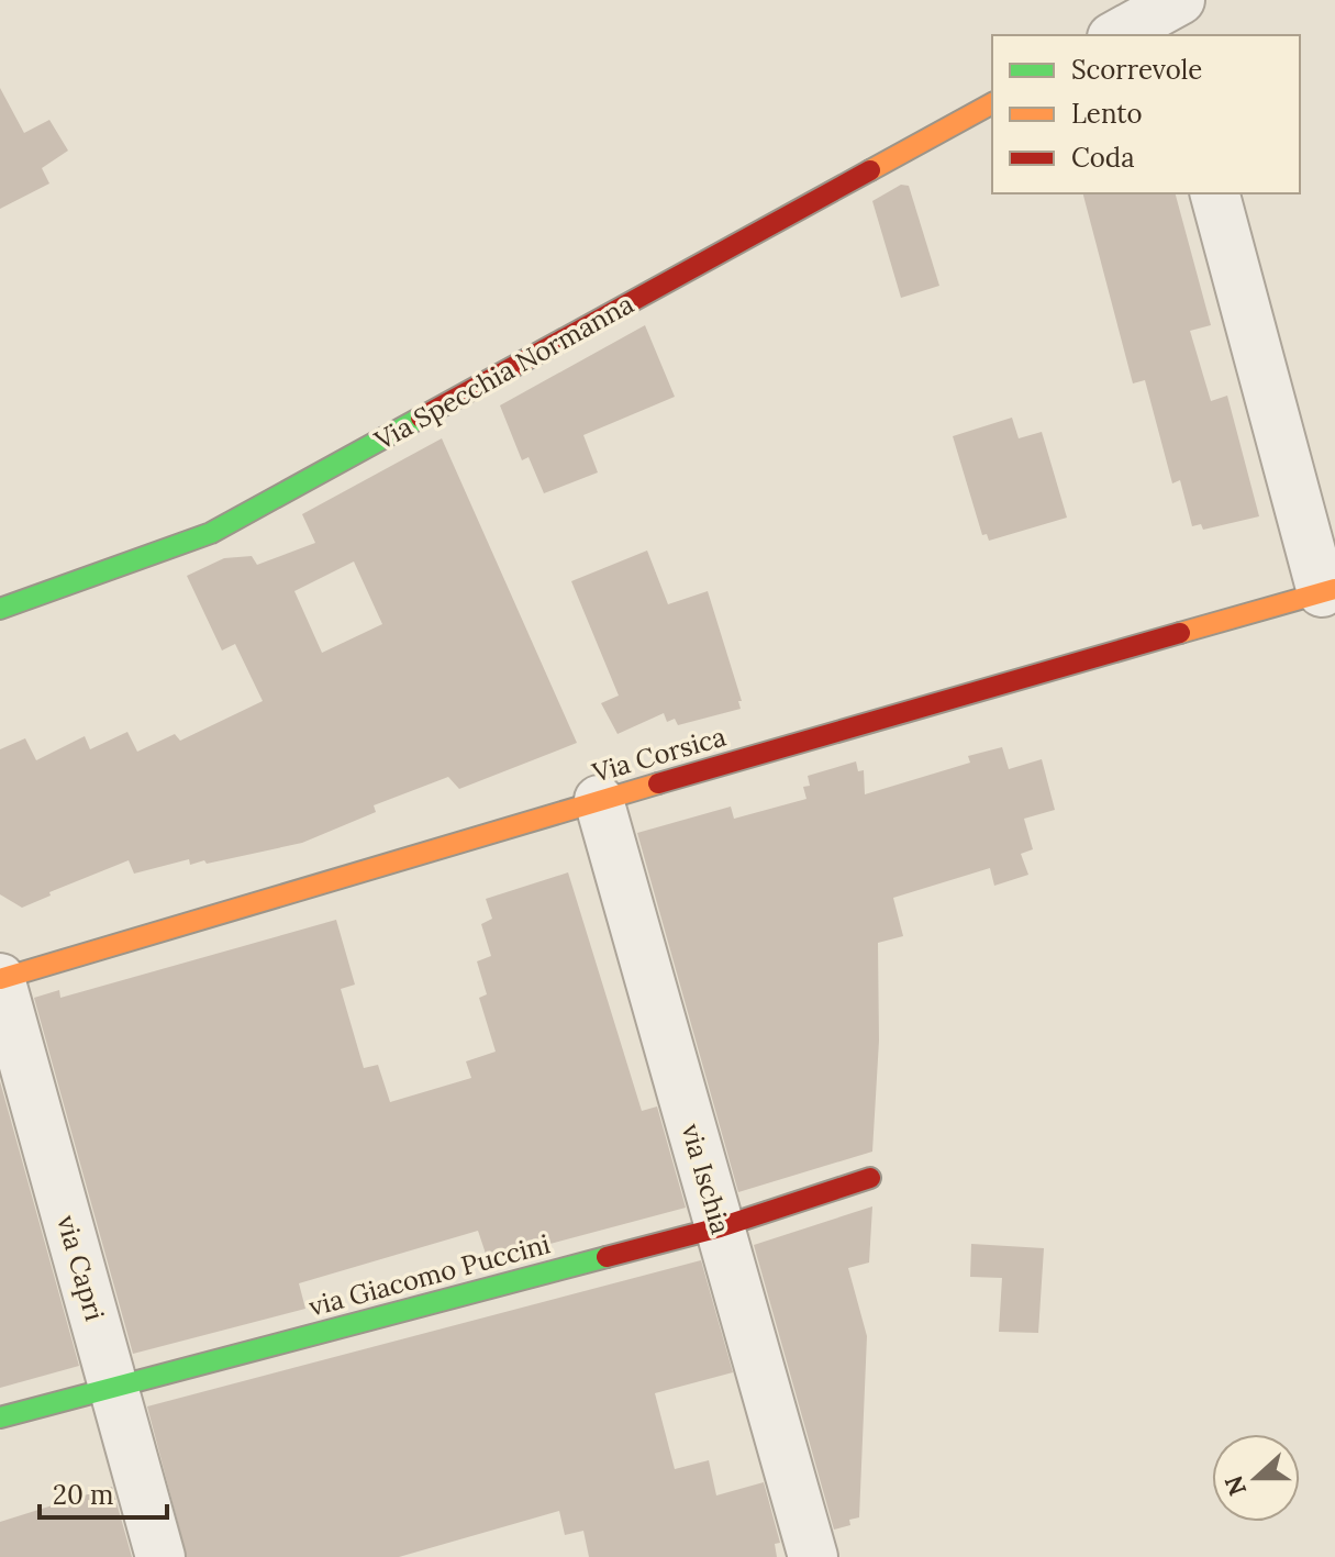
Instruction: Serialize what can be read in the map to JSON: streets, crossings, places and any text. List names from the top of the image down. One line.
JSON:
{"streets":{"street":["Via Specchia Normanna","Via Corsica","via Ischia","via Capri","via Giacomo Puccini"]},"crossings":[["Via Corsica","via Ischia"],["Via Corsica","via Capri"],["via Ischia","via Giacomo Puccini"],["via Capri","via Giacomo Puccini"]],"legend":["Scorrevole","Lento","Coda"],"scale_bar":"20 m","north":"left"}
